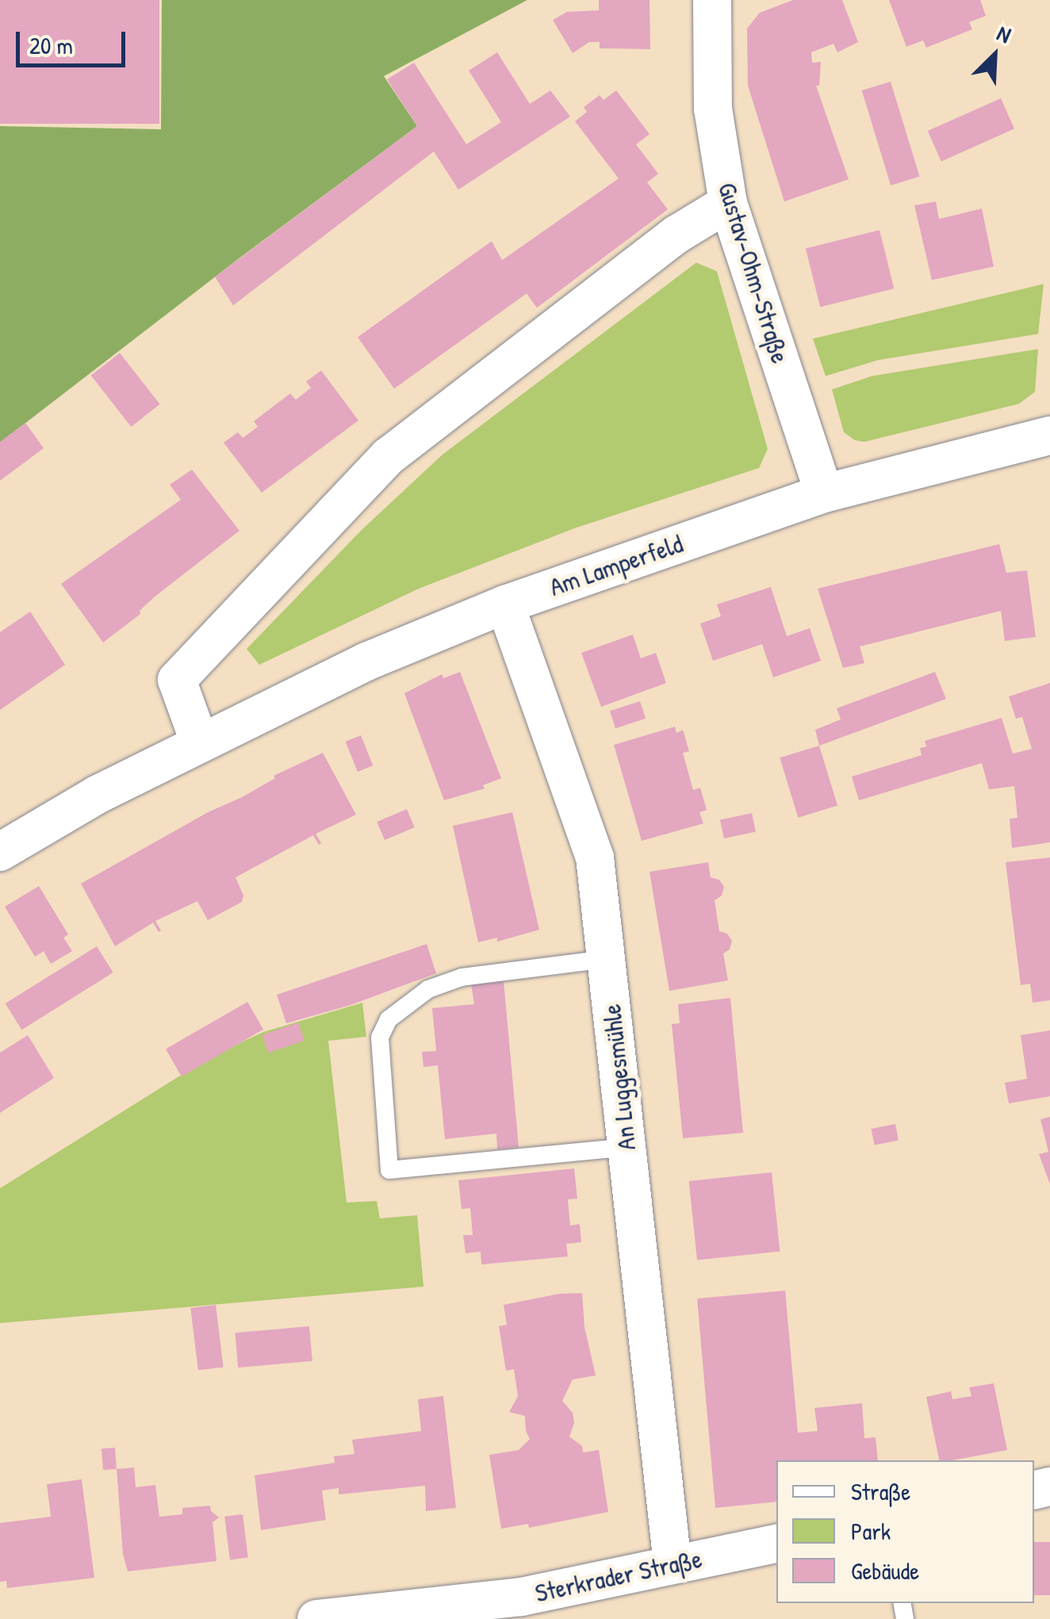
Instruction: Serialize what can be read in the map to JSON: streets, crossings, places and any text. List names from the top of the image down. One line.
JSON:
{"streets":{"street":["Gustav-Ohm-Straße","Am Lamperfeld","An Luggesmühle","Sterkrader Straße"]},"crossings":[["Gustav-Ohm-Straße","Am Lamperfeld"],["Am Lamperfeld","An Luggesmühle"],["An Luggesmühle","Sterkrader Straße"]],"legend":["Straße","Park","Gebäude"],"scale_bar":"20 m","north":"top right"}
